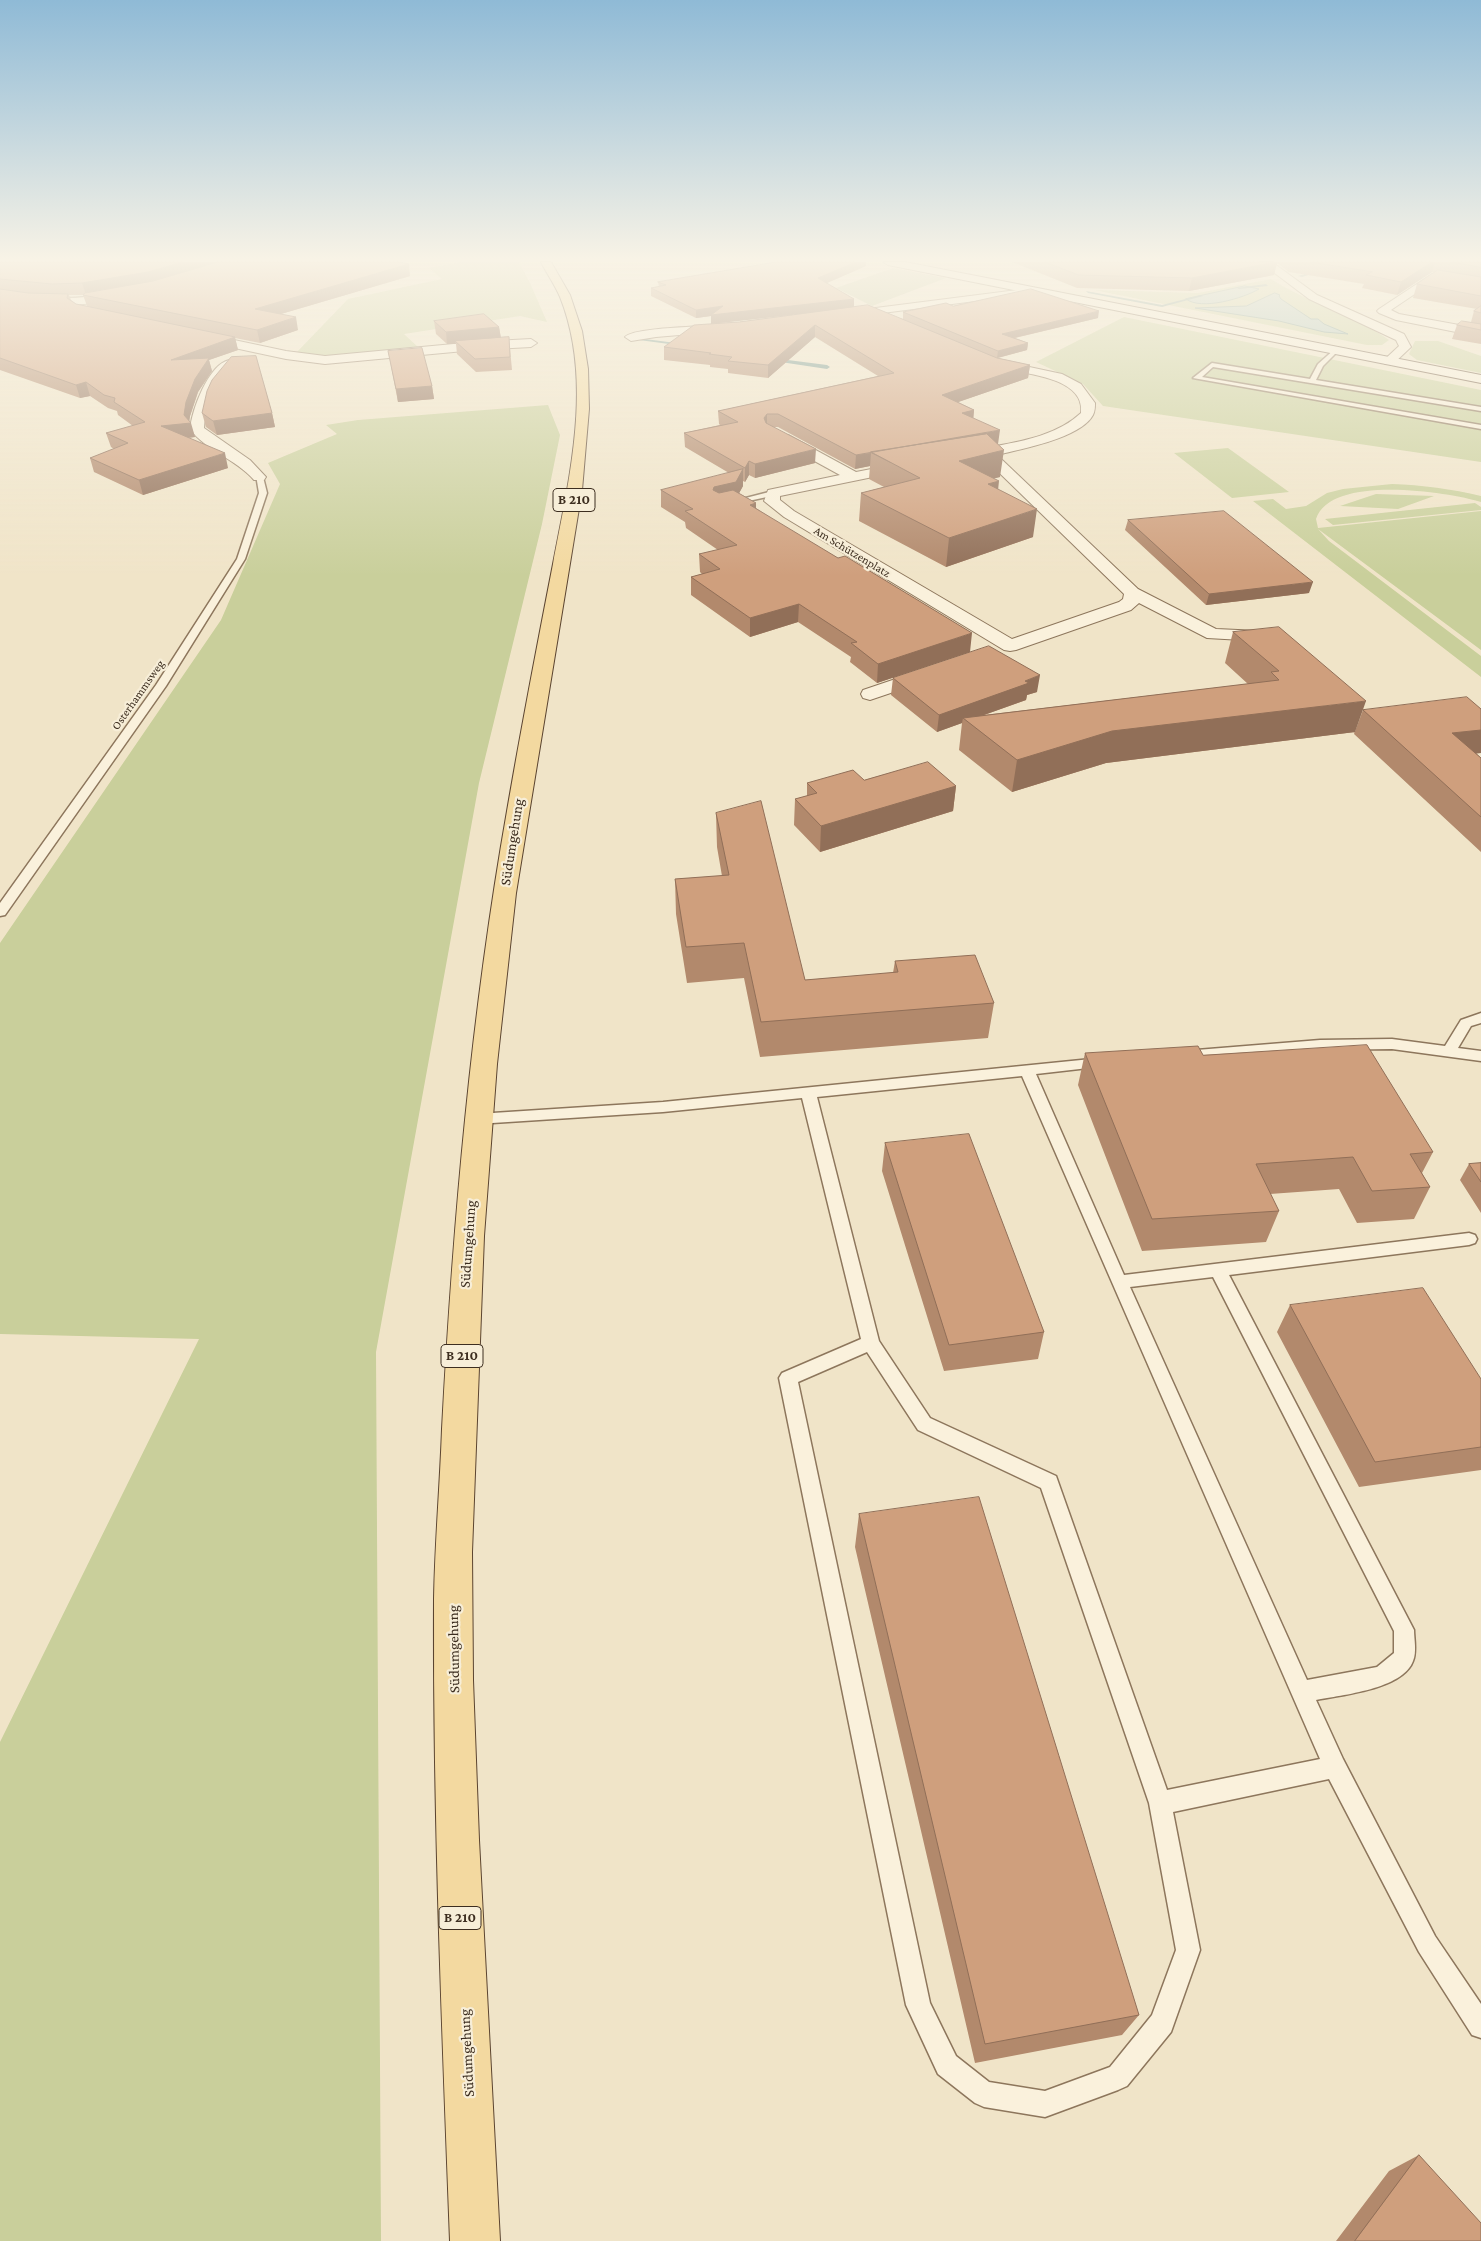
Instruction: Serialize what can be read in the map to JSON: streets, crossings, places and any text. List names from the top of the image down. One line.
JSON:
{"streets":{"main road":["B 210","Südumgehung"],"street":["Am Schützenplatz"],"lane":["Osterhammsweg"]}}
